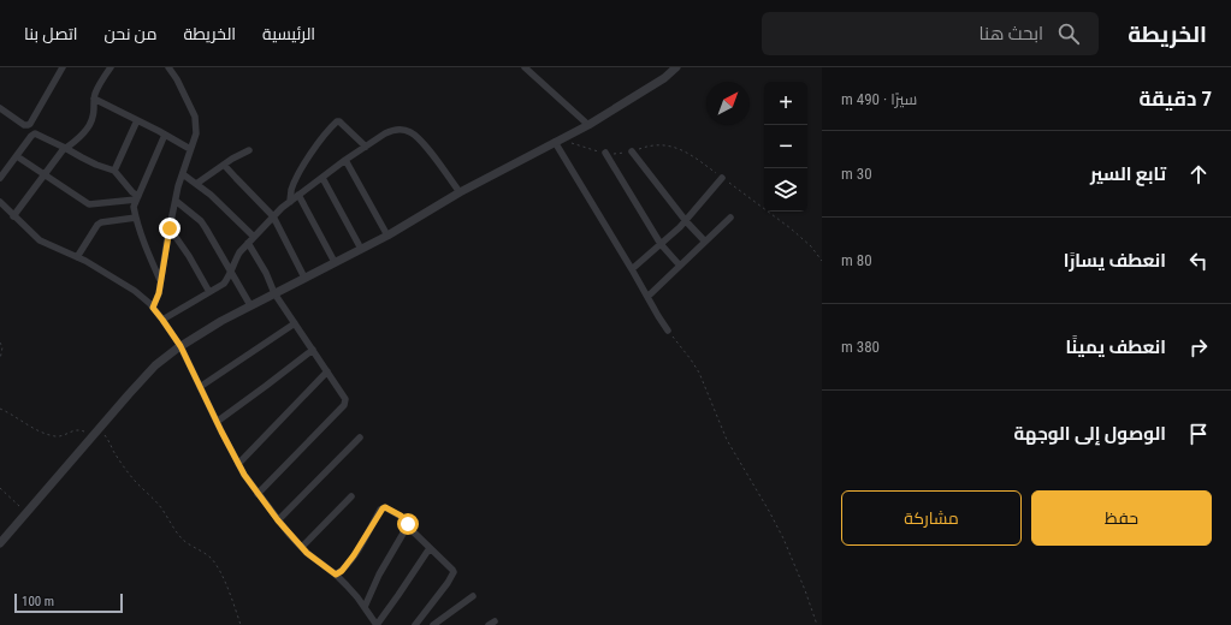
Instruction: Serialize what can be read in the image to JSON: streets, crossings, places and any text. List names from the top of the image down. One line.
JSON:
{"scale_bar":"100 m","north":"top right","page":{"header":"الخريطة","search":"ابحث هنا","nav":["الرئيسية","الخريطة","من نحن","اتصل بنا"],"heading":["7 دقيقة","سيرًا · 490 m"],"map_buttons":["+","−"],"list":[["تابع السير","30 m"],["انعطف يسارًا","80 m"],["انعطف يمينًا","380 m"],"الوصول إلى الوجهة"],"buttons":["حفظ","مشاركة"],"scale":"100 m"}}
